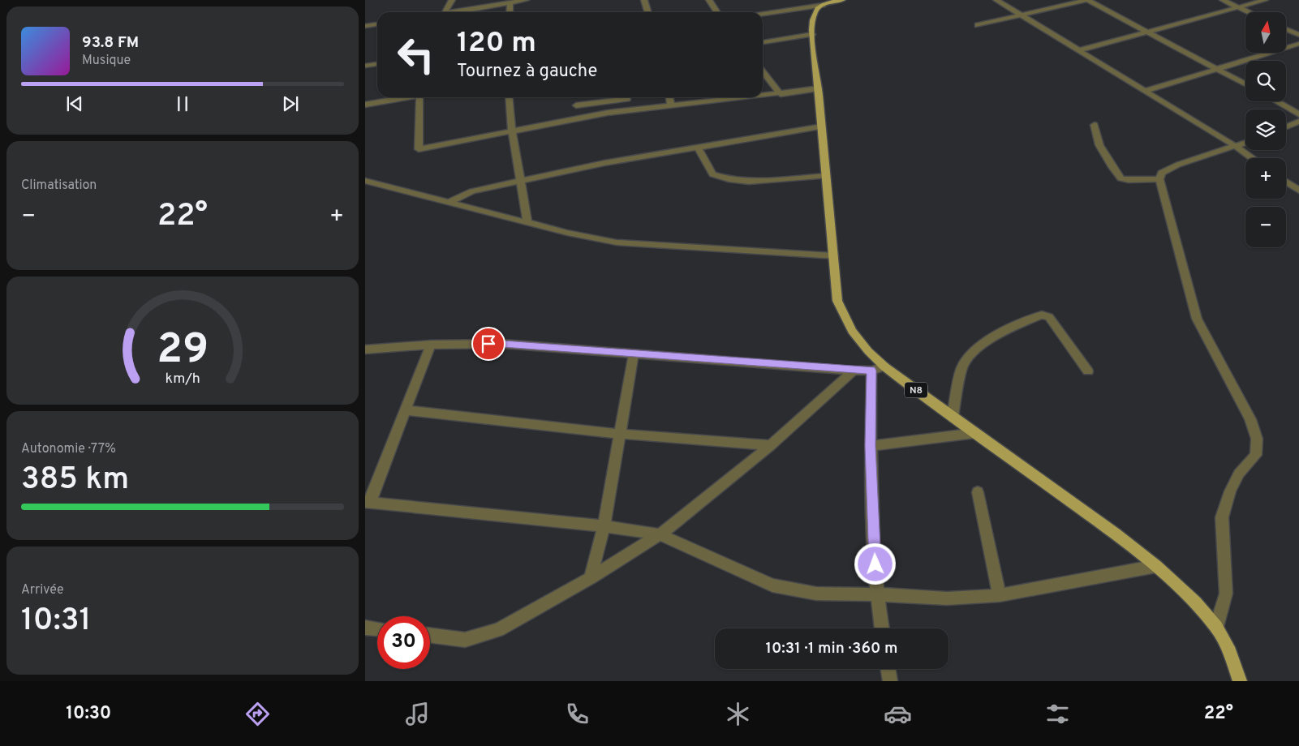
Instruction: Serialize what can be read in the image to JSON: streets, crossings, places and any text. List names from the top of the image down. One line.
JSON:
{"streets":{"main road":["N8"]},"north":"top","page":{"map_buttons":["+","−"],"turn":["120 m","Tournez à gauche"],"song":["93.8 FM","Musique"],"tile":["Climatisation",["Autonomie · 77%","385 km"],["Arrivée","10:31"]],"heat":["−","22°","+"],"limit":"30","trip":"10:31 · 1 min · 360 m","tabs":["10:30","22°"],"gauge":["29","km/h"]}}
